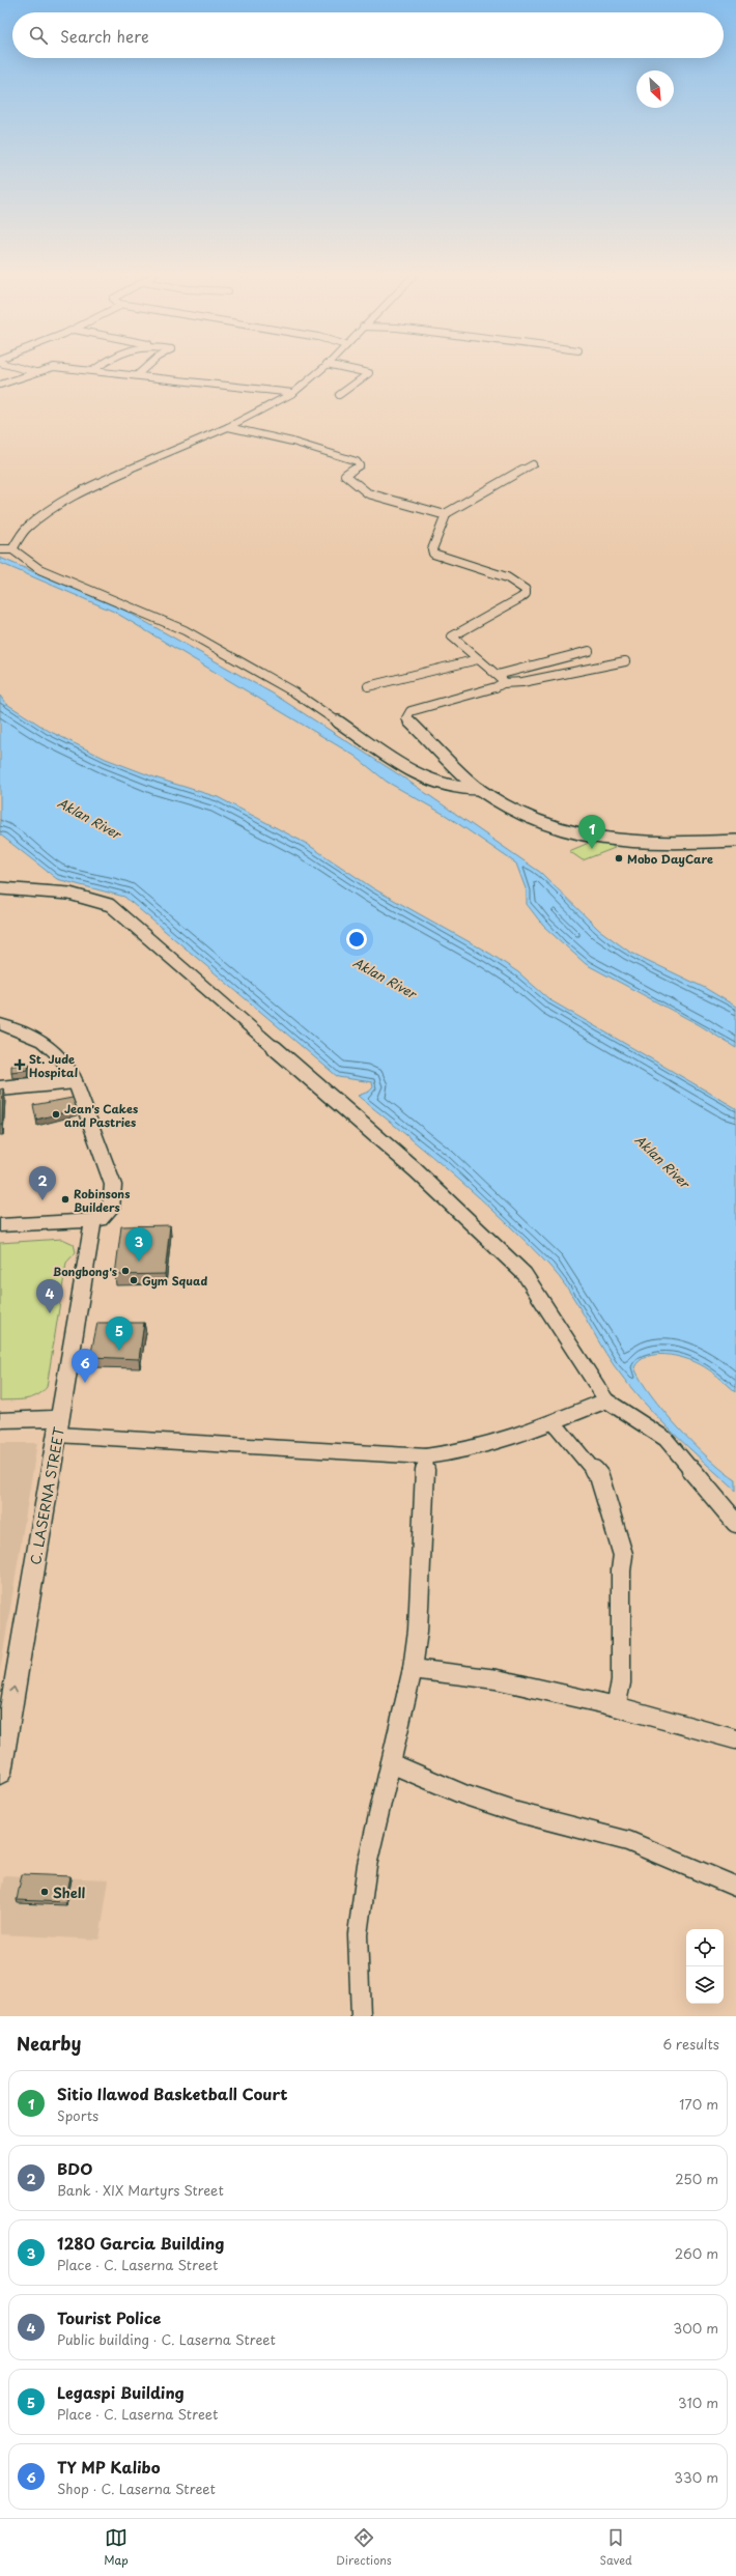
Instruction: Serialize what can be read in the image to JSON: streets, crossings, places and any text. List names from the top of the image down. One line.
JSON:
{"streets":{"street":["C. LASERNA STREET"]},"one_way":["C. LASERNA STREET"],"water":["Aklan River"],"places":{"other":["Mobo DayCare","Jean's Cakes and Pastries","Robinsons Builders","Bongbong's","Gym Squad","Shell"],"health":["St. Jude Hospital"]},"north":"bottom right","page":{"search":"Search here","pins":["1","2","3","4","5","6"],"heading":["Nearby","6 results"],"list":[{"mark":"1","name":"Sitio Ilawod Basketball Court","note":"Sports","value":"170 m"},{"mark":"2","name":"BDO","note":"Bank · XIX Martyrs Street","value":"250 m"},{"mark":"3","name":"1280 Garcia Building","note":"Place · C. Laserna Street","value":"260 m"},{"mark":"4","name":"Tourist Police","note":"Public building · C. Laserna Street","value":"300 m"},{"mark":"5","name":"Legaspi Building","note":"Place · C. Laserna Street","value":"310 m"},{"mark":"6","name":"TY MP Kalibo","note":"Shop · C. Laserna Street","value":"330 m"}],"nav":["Map","Directions","Saved"]}}
